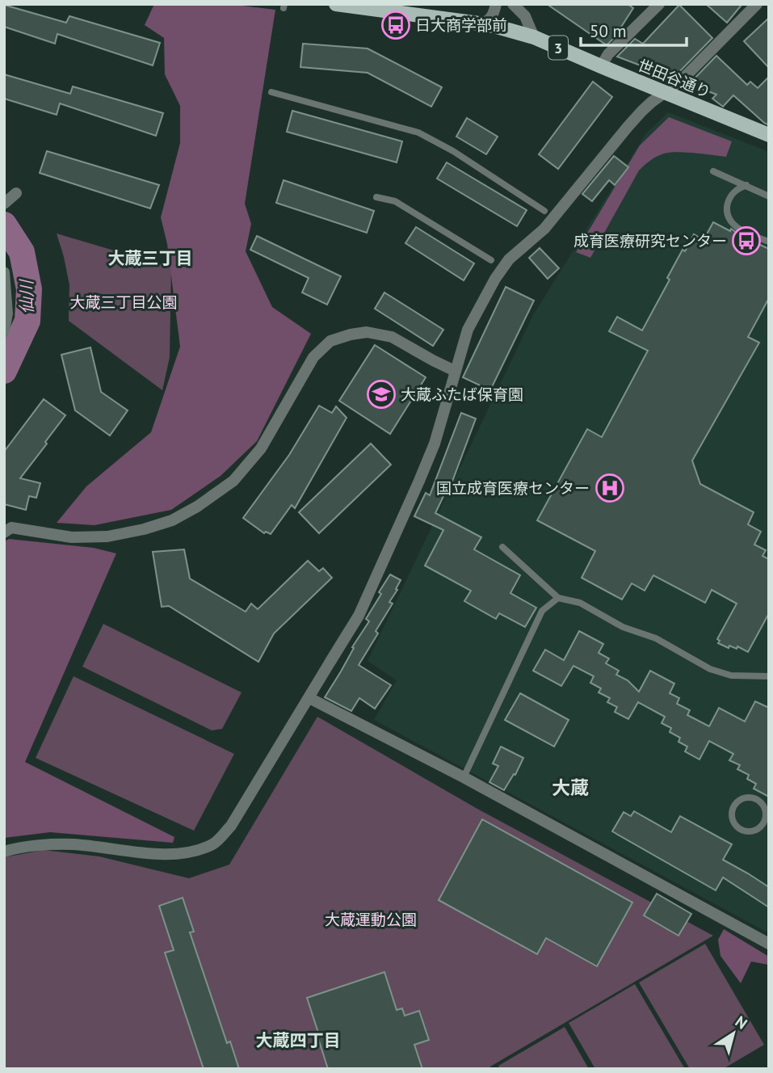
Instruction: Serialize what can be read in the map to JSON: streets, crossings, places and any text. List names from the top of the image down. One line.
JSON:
{"streets":{"main road":["3","世田谷通り"]},"districts":["大蔵三丁目","大蔵","大蔵四丁目"],"water":["仙川"],"parks":["大蔵三丁目公園","大蔵運動公園"],"places":{"bus stop":["日大商学部前","成育医療研究センター"],"school or university":["大蔵ふたば保育園"],"hospital":["国立成育医療センター"]},"scale_bar":"50 m","north":"top right"}
